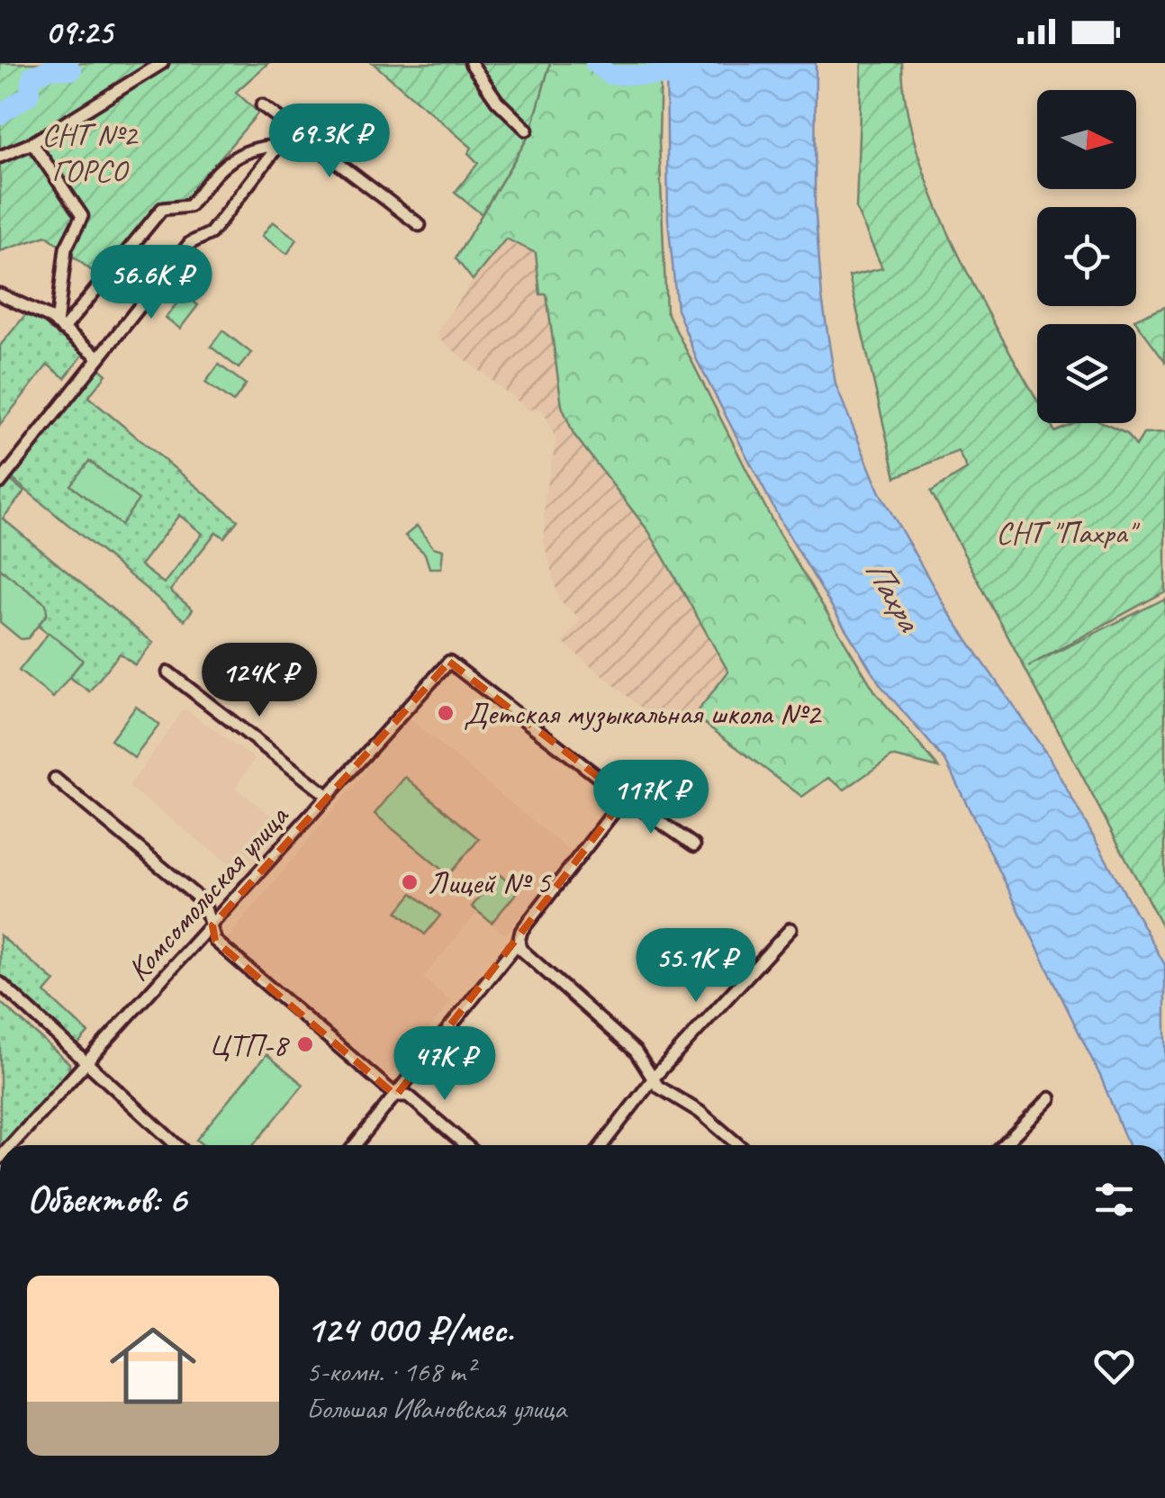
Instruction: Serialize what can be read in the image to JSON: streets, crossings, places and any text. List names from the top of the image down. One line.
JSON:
{"streets":{"street":["Комсомольская улица"]},"water":["Пахра"],"parks":["СНТ №2 ГОРСО","СНТ \"Пахра\""],"places":["Детская музыкальная школа №2","Лицей № 5","ЦТП-8"],"north":"right","page":{"status":"09:25","price":["69.3K ₽","56.6K ₽","124K ₽","117K ₽","55.1K ₽","47K ₽"],"heading":"Объектов: 6","list":[{"name":"124 000 ₽/мес.","note":"5-комн. · 168 m² · Большая Ивановская улица"}]}}
